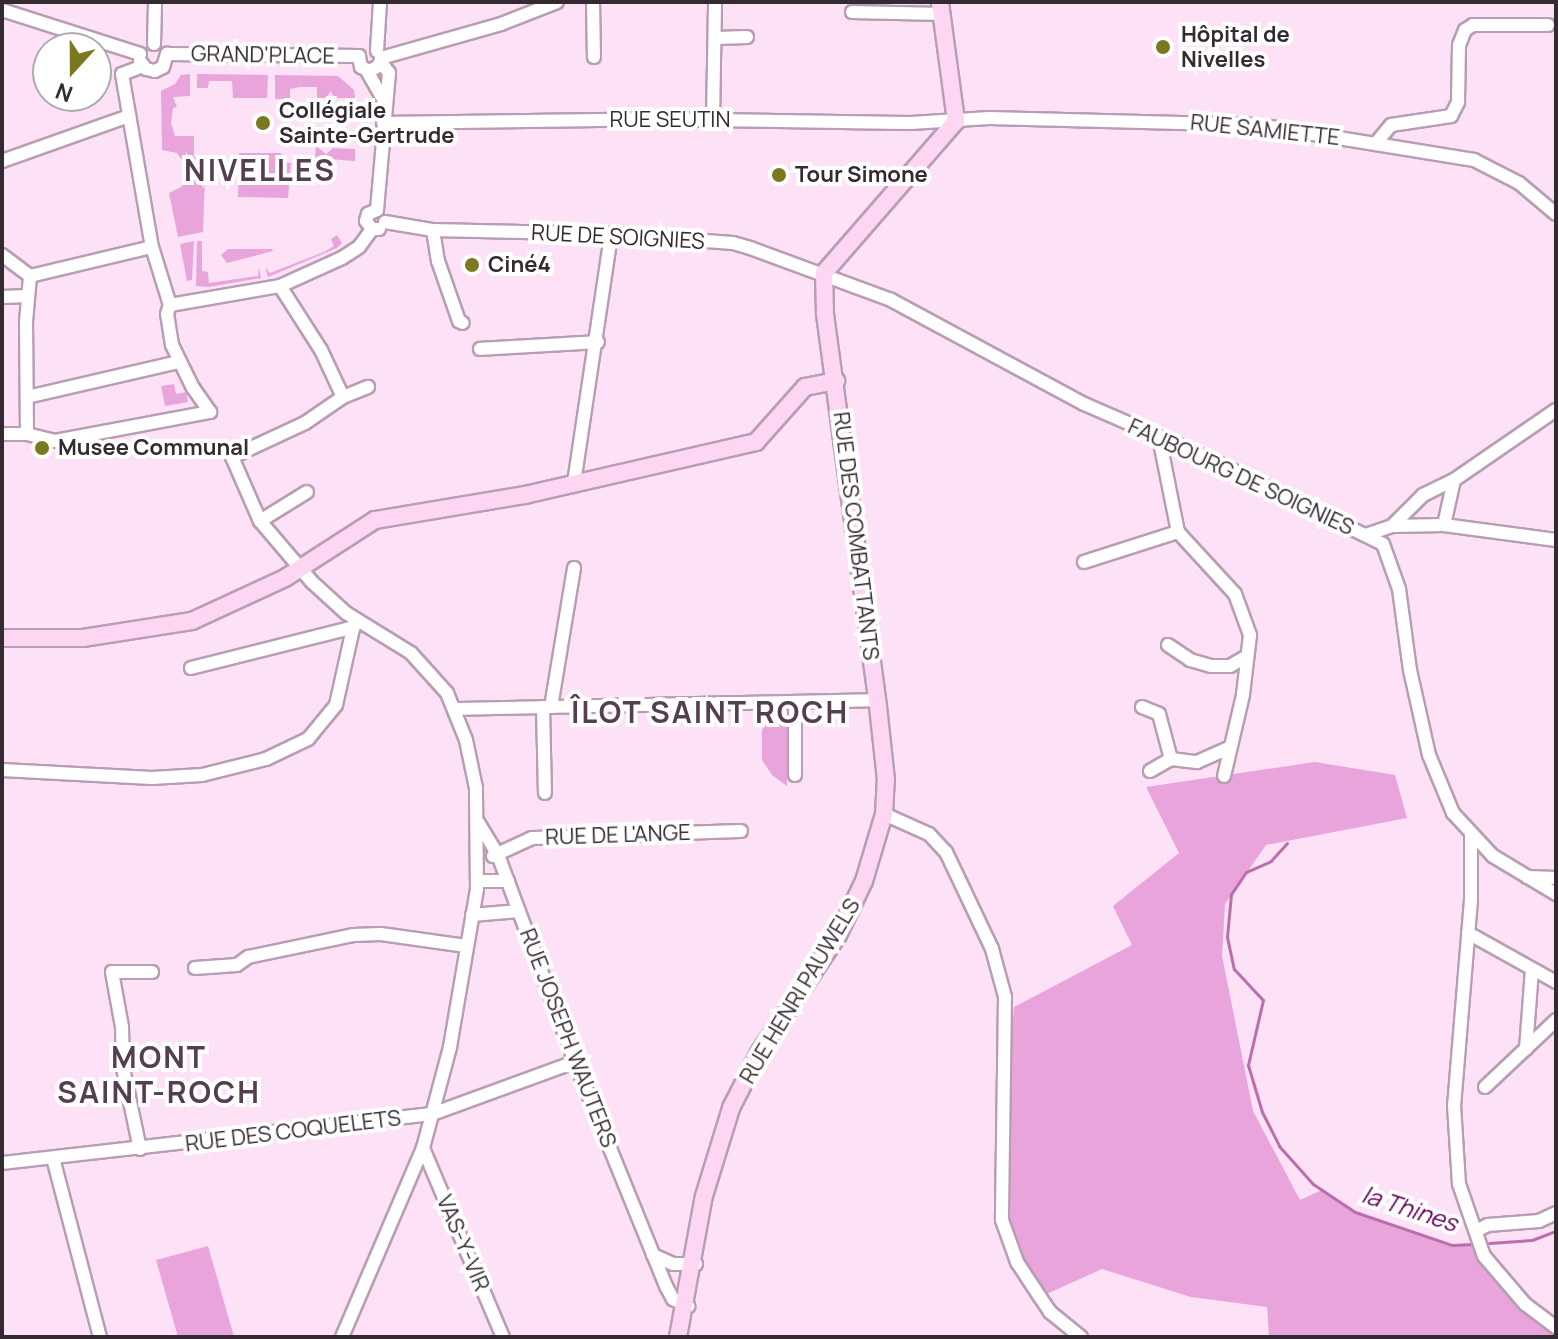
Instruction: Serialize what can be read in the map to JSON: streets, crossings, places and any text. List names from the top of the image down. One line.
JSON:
{"streets":{"main road":["RUE DES COMBATTANTS","RUE HENRI PAUWELS"],"street":["GRAND'PLACE","RUE SEUTIN","RUE SAMIETTE","RUE DE SOIGNIES","FAUBOURG DE SOIGNIES","RUE DE L'ANGE","RUE JOSEPH WAUTERS","RUE DES COQUELETS","VAS-Y-VIR"]},"crossings":[["RUE SEUTIN","RUE SAMIETTE"],["RUE DE SOIGNIES","FAUBOURG DE SOIGNIES"],["RUE DE SOIGNIES","RUE DES COMBATTANTS"],["FAUBOURG DE SOIGNIES","RUE DES COMBATTANTS"],["RUE DES COMBATTANTS","RUE HENRI PAUWELS"],["RUE DE L'ANGE","RUE JOSEPH WAUTERS"],["RUE HENRI PAUWELS","RUE JOSEPH WAUTERS"],["RUE JOSEPH WAUTERS","RUE DES COQUELETS"]],"districts":["NIVELLES","ÎLOT SAINT ROCH","MONT SAINT-ROCH"],"water":["la Thines"],"places":["Hôpital de Nivelles","Collégiale Sainte-Gertrude","Tour Simone","Ciné4","Musee Communal"],"north":"bottom"}
